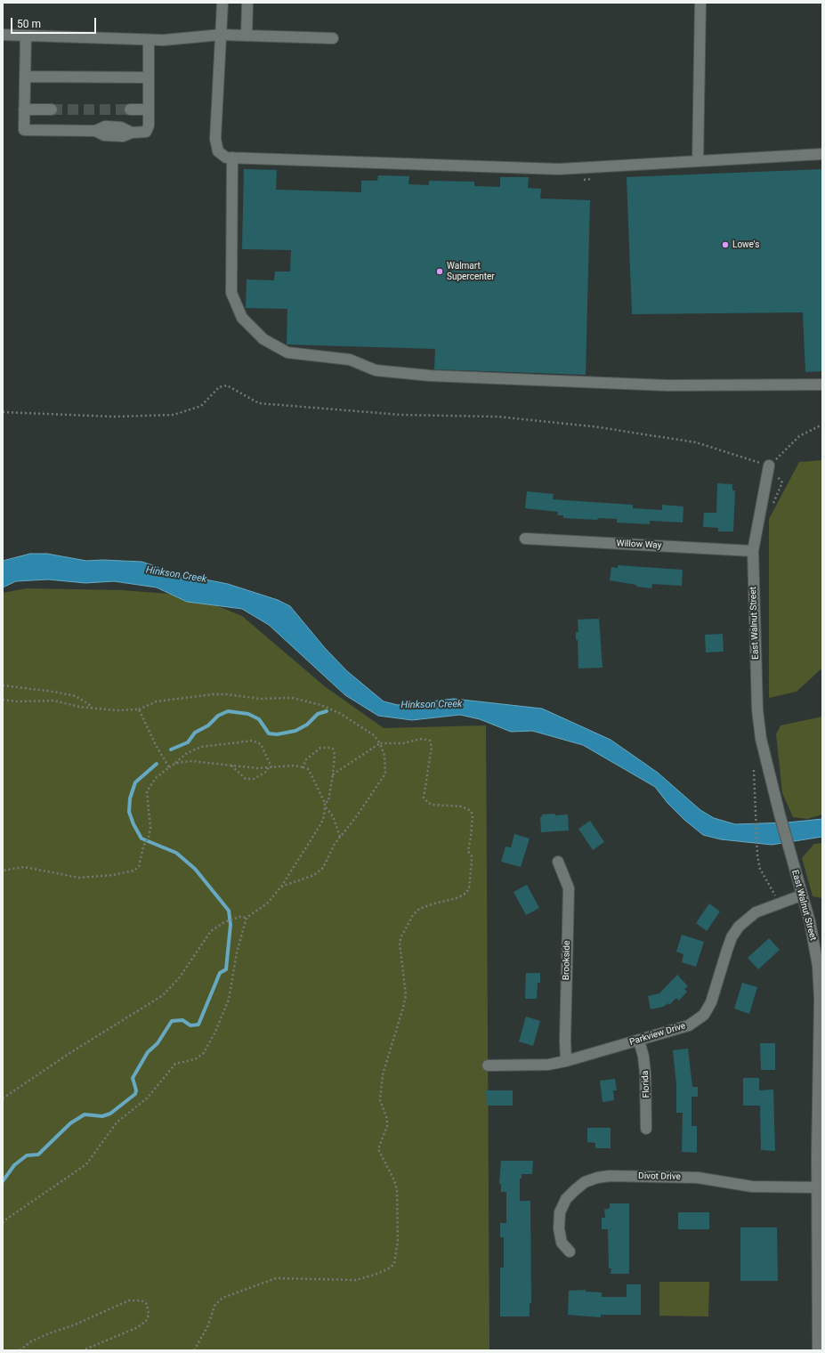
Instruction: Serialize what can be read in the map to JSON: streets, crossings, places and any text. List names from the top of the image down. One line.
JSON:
{"streets":{"street":["Willow Way","East Walnut Street","Brookside","Parkview Drive","Florida","Divot Drive"]},"crossings":[["Willow Way","East Walnut Street"],["East Walnut Street","Parkview Drive"],["East Walnut Street","Divot Drive"],["Brookside","Parkview Drive"],["Parkview Drive","Florida"]],"water":["Hinkson Creek"],"places":["Lowe's","Walmart Supercenter"],"scale_bar":"50 m"}
